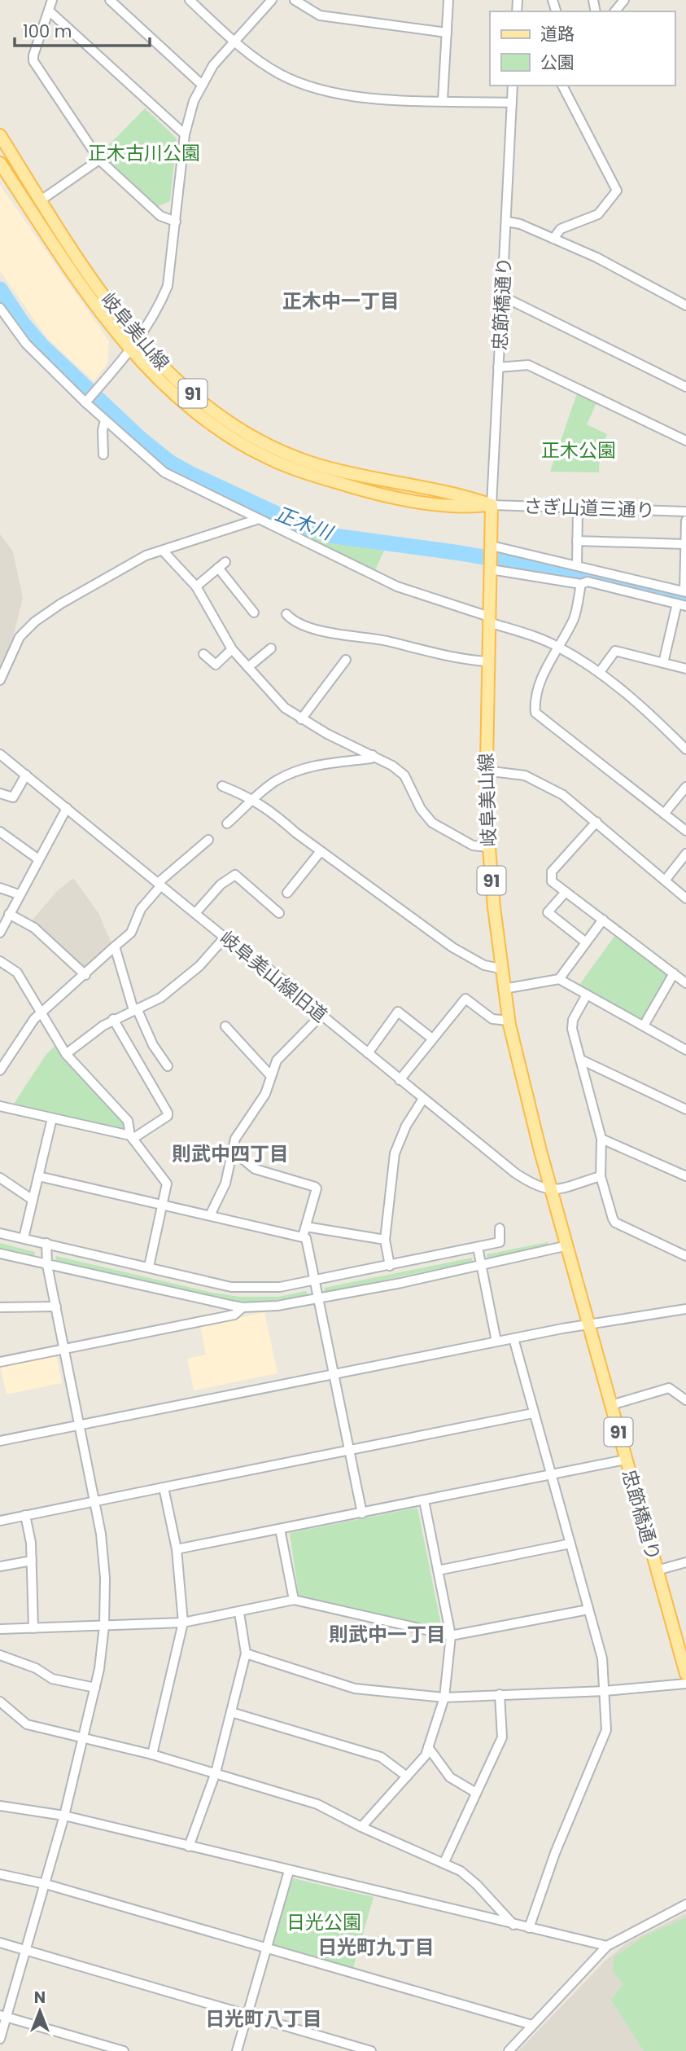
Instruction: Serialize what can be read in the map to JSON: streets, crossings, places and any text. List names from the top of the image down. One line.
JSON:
{"streets":{"main road":["忠節橋通り","岐阜美山線","91"],"street":["さぎ山道三通り","岐阜美山線旧道"]},"crossings":[["忠節橋通り","岐阜美山線"],["忠節橋通り","さぎ山道三通り"],["忠節橋通り","岐阜美山線旧道"],["岐阜美山線","さぎ山道三通り"],["岐阜美山線","岐阜美山線旧道"]],"districts":["正木中一丁目","則武中四丁目","則武中一丁目","日光町九丁目","日光町八丁目"],"water":["正木川"],"parks":["正木古川公園","正木公園","日光公園"],"legend":["道路","公園"],"scale_bar":"100 m","north":"top"}
